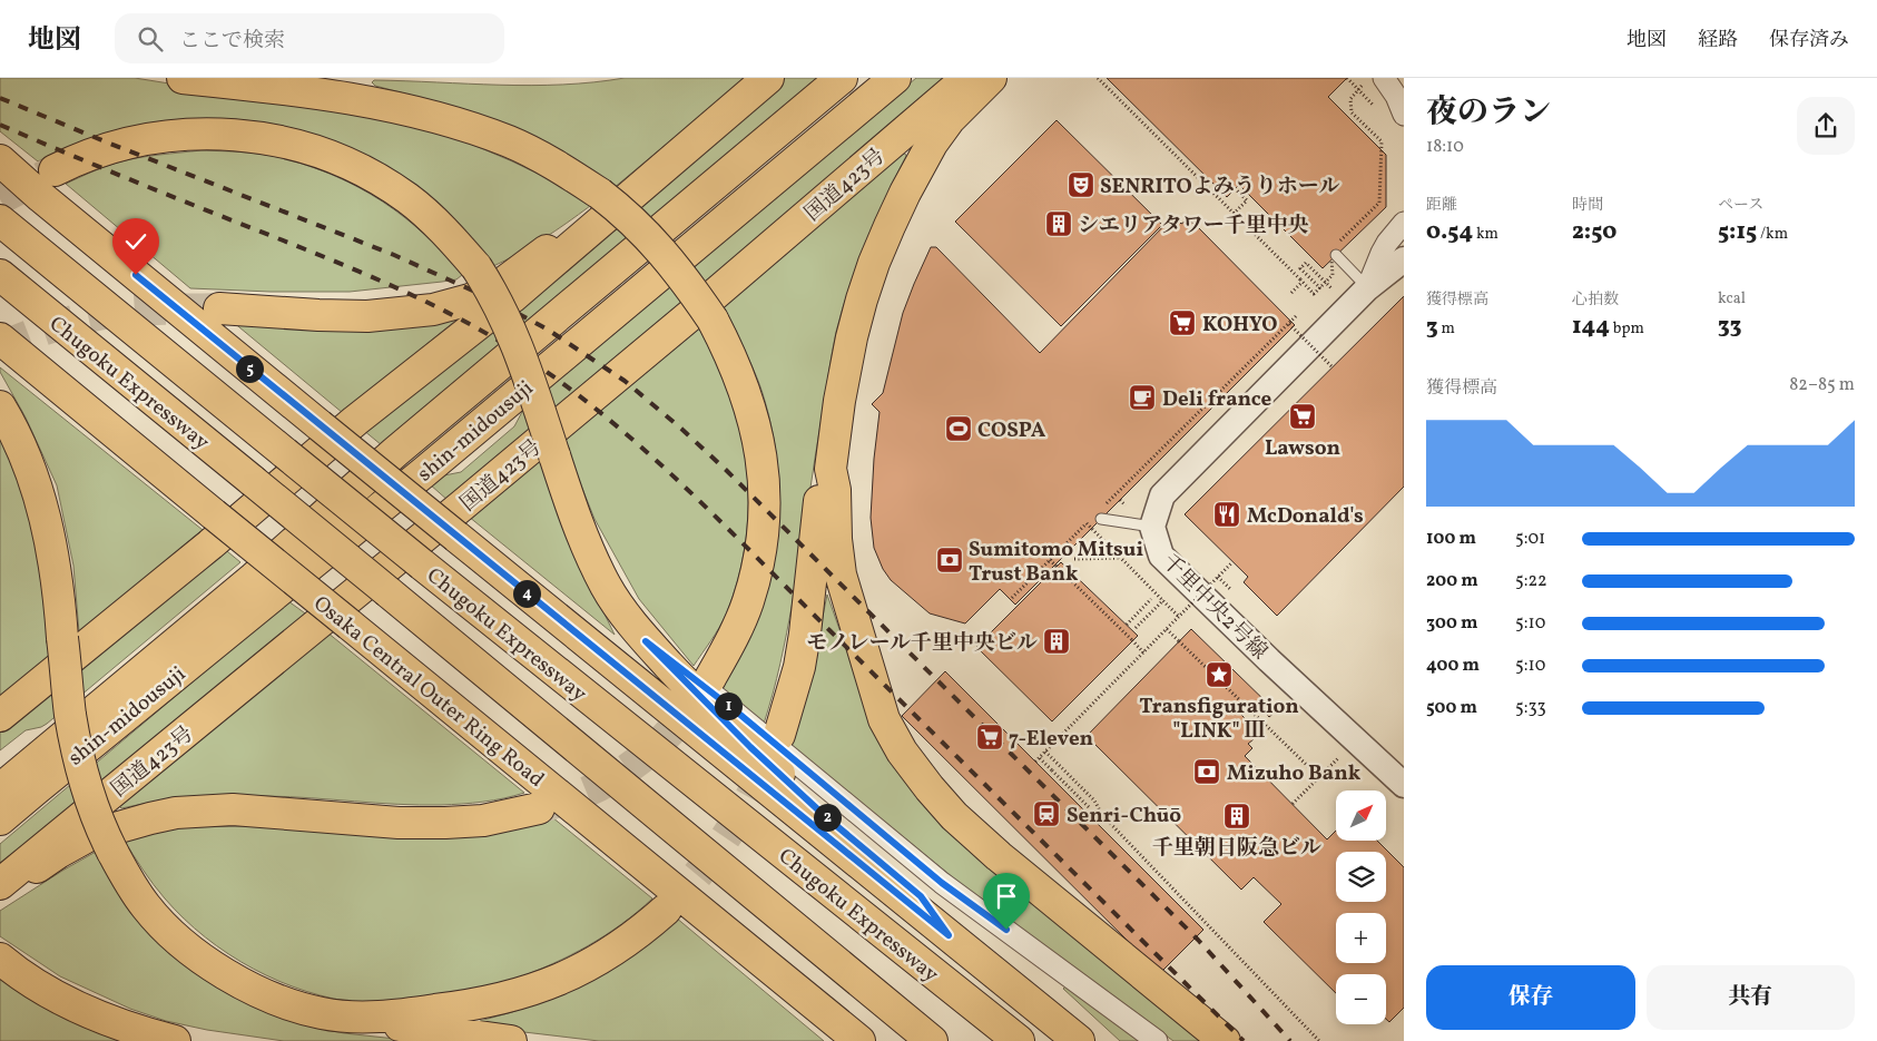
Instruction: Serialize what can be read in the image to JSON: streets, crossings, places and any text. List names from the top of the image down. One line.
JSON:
{"streets":{"main road":["国道423号","Chugoku Expressway","shin-midousuji","Osaka Central Outer Ring Road"],"street":["千里中央2号線"]},"places":{"theatre":["SENRITOよみうりホール"],"building":["シエリアタワー千里中央","モノレール千里中央ビル","千里朝日阪急ビル"],"supermarket":["KOHYO","Lawson","7-Eleven"],"cafe":["Deli france"],"sports":["COSPA"],"restaurant":["McDonald's"],"bank":["Sumitomo Mitsui Trust Bank","Mizuho Bank"],"place":["Transfiguration \"LINK\" Ⅲ"],"station":["Senri-Chūō"]},"north":"top right","page":{"header":"地図","search":"ここで検索","nav":["地図","経路","保存済み"],"heading":["夜のラン","18:10"],"stats":[["距離","0.54 km"],["時間","2:50"],["ペース","5:15 /km"],["獲得標高","3 m"],["心拍数","144 bpm"],["kcal","33"]],"pins":["5","4","1","2"],"chart":["獲得標高","82–85 m"],"list":[{"name":"100 m","note":"5:01"},{"name":"200 m","note":"5:22"},{"name":"300 m","note":"5:10"},{"name":"400 m","note":"5:10"},{"name":"500 m","note":"5:33"}],"map_buttons":["+","−"],"buttons":["保存","共有"]}}
